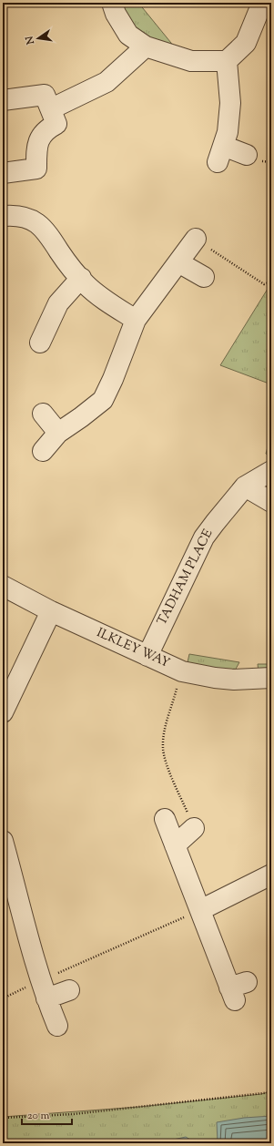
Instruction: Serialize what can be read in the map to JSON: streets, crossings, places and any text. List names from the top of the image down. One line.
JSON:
{"streets":{"street":["TADHAM PLACE","ILKLEY WAY"]},"crossings":[["TADHAM PLACE","ILKLEY WAY"]],"scale_bar":"20 m","north":"left"}
